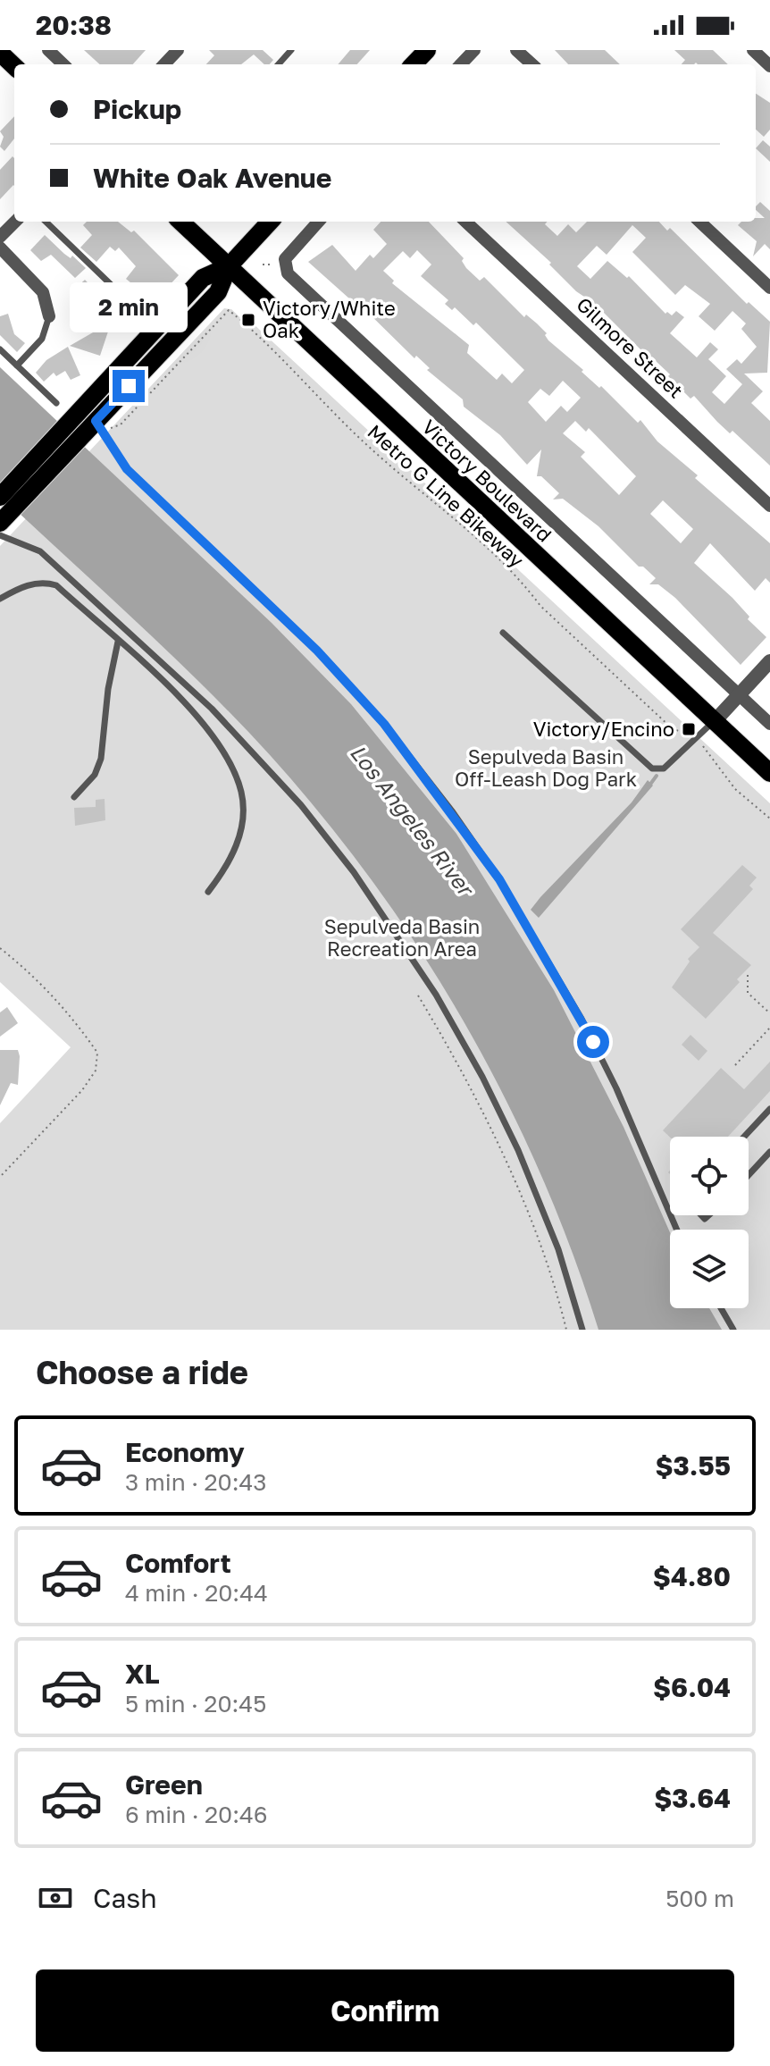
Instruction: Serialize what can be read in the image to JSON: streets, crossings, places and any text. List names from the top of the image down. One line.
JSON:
{"streets":{"main road":["Victory Boulevard"],"street":["Gilmore Street"],"path":["Metro G Line Bikeway"]},"water":["Los Angeles River"],"parks":["Sepulveda Basin Off-Leash Dog Park","Sepulveda Basin Recreation Area"],"places":{"transit":["Victory/White Oak","Victory/Encino"]},"page":{"status":"20:38","banner":["Pickup","White Oak Avenue"],"bubble":"2 min","heading":"Choose a ride","list":[{"name":"Economy","note":"3 min · 20:43","value":"$3.55"},{"name":"Comfort","note":"4 min · 20:44","value":"$4.80"},{"name":"XL","note":"5 min · 20:45","value":"$6.04"},{"name":"Green","note":"6 min · 20:46","value":"$3.64"}],"pay":["Cash","500 m"],"buttons":"Confirm"}}
